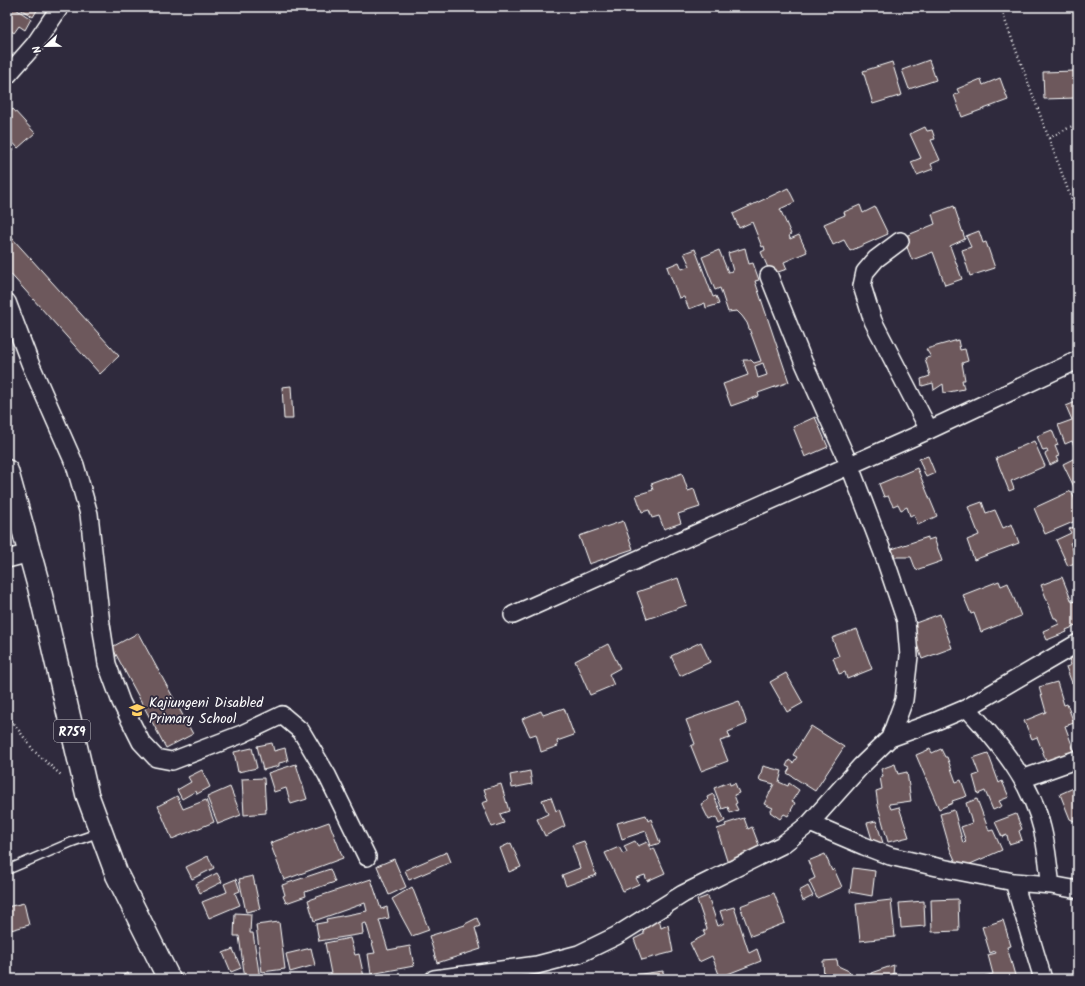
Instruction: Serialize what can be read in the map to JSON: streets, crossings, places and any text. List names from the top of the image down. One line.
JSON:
{"streets":{"main road":["R759"]},"places":{"school or university":["Kajiungeni Disabled Primary School"]},"north":"left"}
